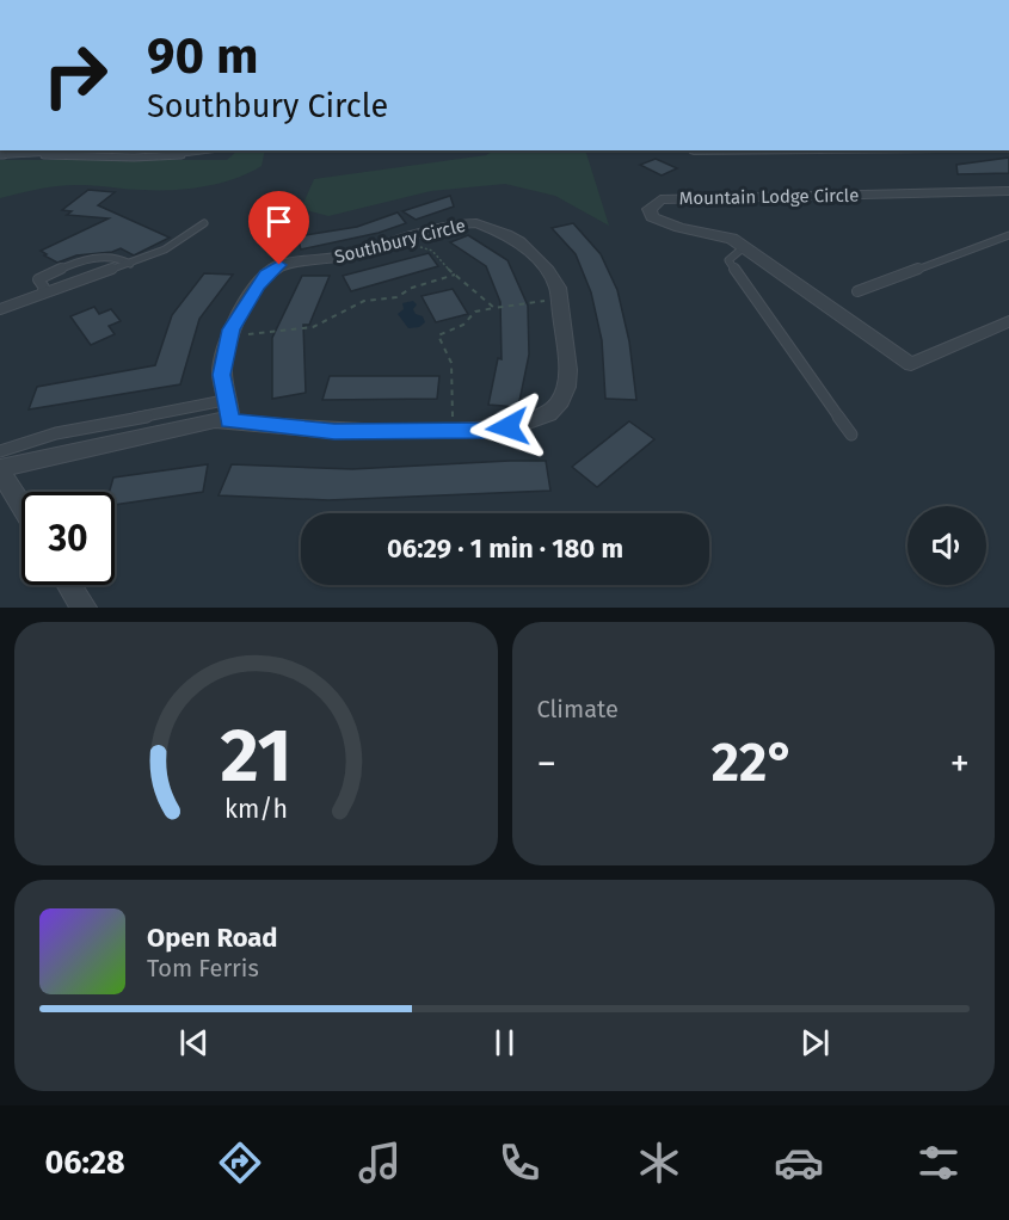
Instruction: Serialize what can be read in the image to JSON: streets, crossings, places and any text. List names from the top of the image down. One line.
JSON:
{"streets":{"street":["Mountain Lodge Circle","Southbury Circle"]},"page":{"turn":["90 m","Southbury Circle"],"limit":"30","trip":"06:29 · 1 min · 180 m","tile":"Climate","heat":["−","22°","+"],"song":["Open Road","Tom Ferris"],"tabs":"06:28","gauge":["21","km/h"]}}
